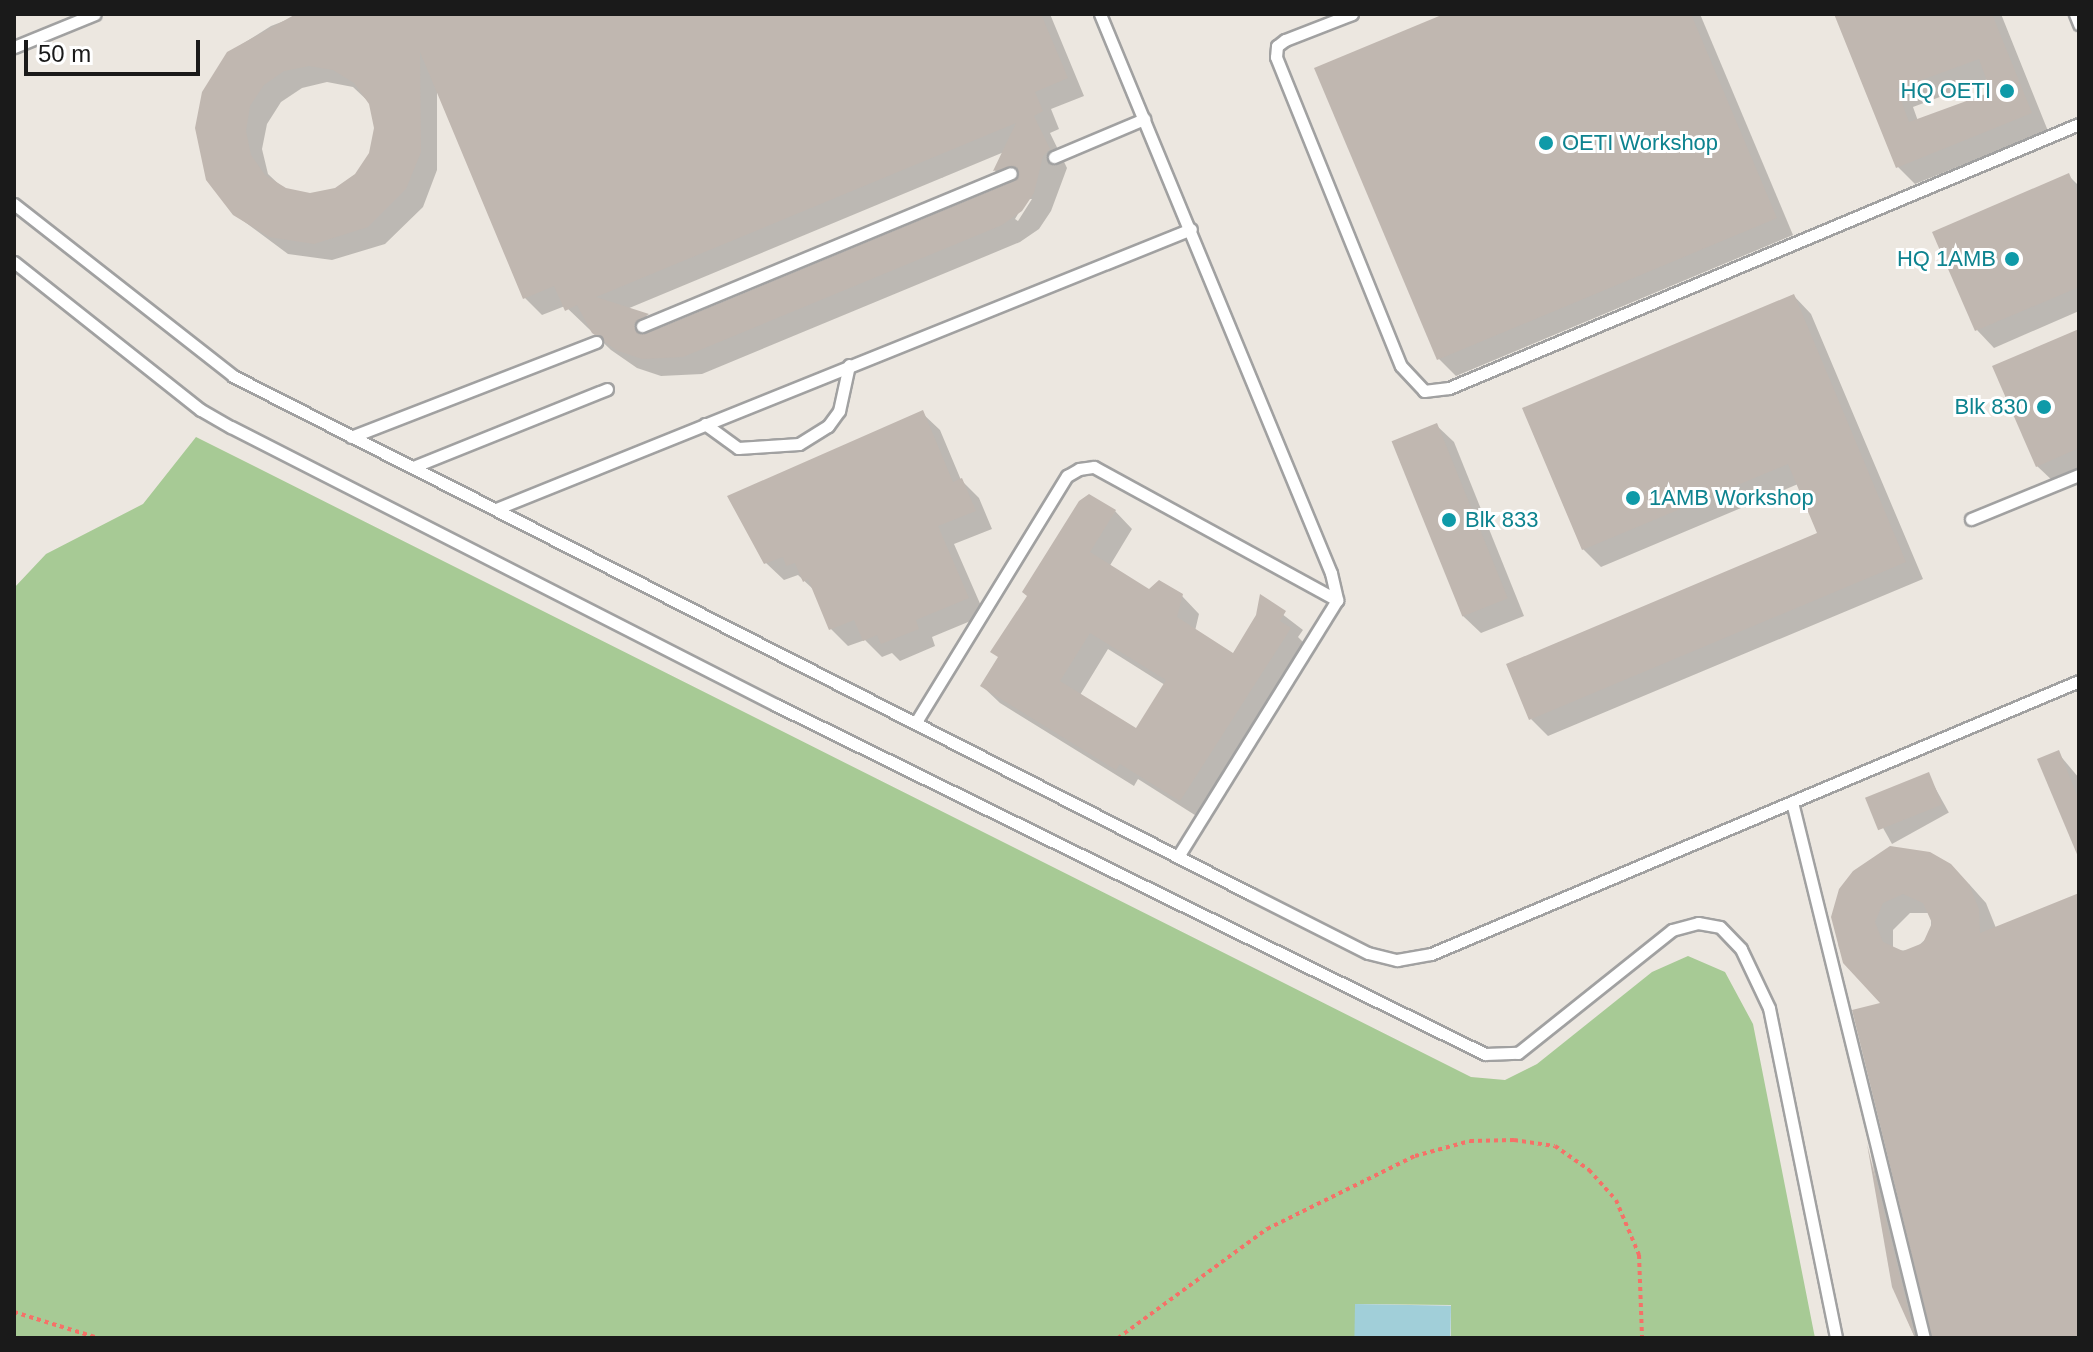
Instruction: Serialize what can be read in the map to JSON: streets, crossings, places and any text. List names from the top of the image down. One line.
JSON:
{"places":["HQ OETI","OETI Workshop","HQ 1AMB","Blk 830","1AMB Workshop","Blk 833"],"scale_bar":"50 m"}
